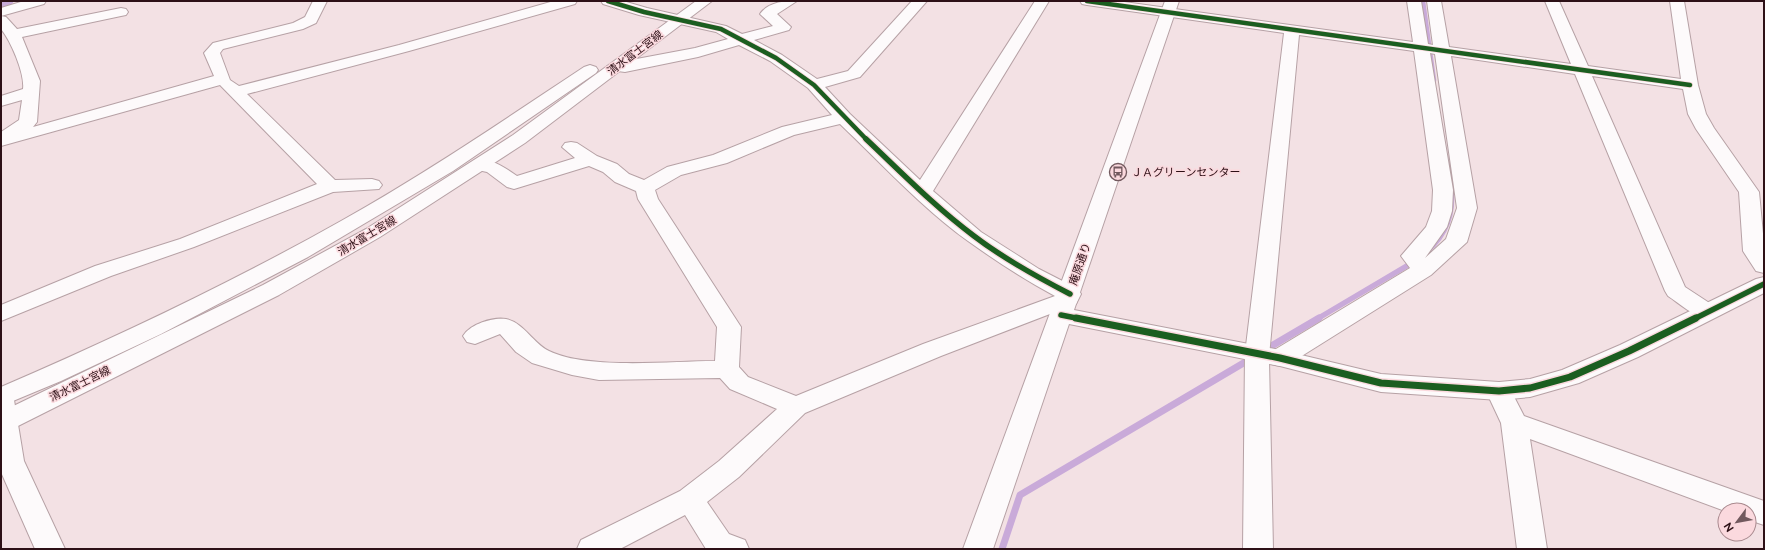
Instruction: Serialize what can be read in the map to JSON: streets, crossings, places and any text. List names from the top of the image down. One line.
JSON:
{"streets":{"street":["清水富士宮線","庵原通り"]},"places":{"bus stop":["ＪＡグリーンセンター"]},"north":"bottom left"}
